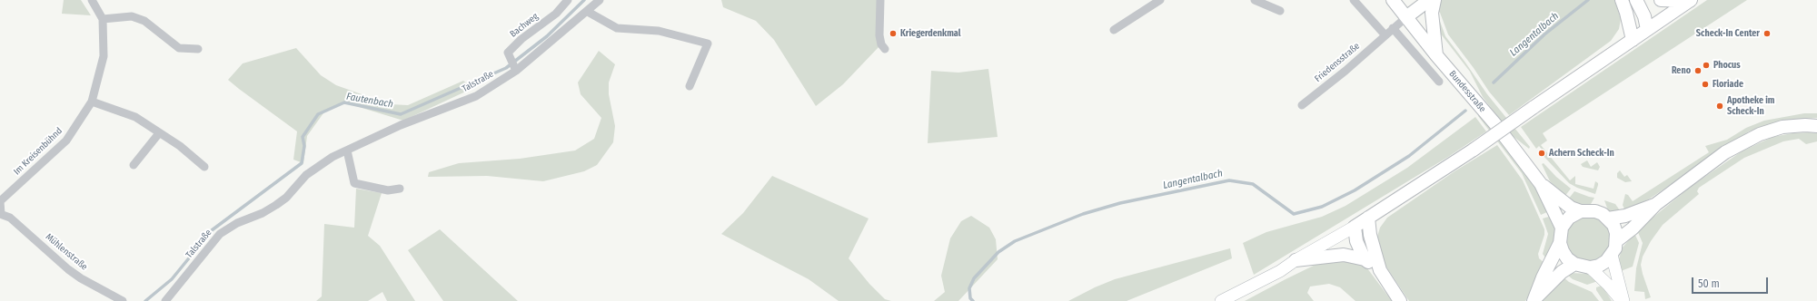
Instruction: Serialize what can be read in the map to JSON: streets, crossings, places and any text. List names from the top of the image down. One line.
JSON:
{"streets":{"main road":["Bundesstraße"],"street":["Bachweg","Friedensstraße","Talstraße","Im Kreisenbühnd","Mühlenstraße"]},"crossings":[["Bachweg","Talstraße"],["Friedensstraße","Bundesstraße"],["Im Kreisenbühnd","Mühlenstraße"]],"water":["Langentalbach","Fautenbach"],"places":["Kriegerdenkmal","Scheck-In Center","Phocus","Reno","Floriade","Apotheke im Scheck-In","Achern Scheck-In"],"scale_bar":"50 m"}
